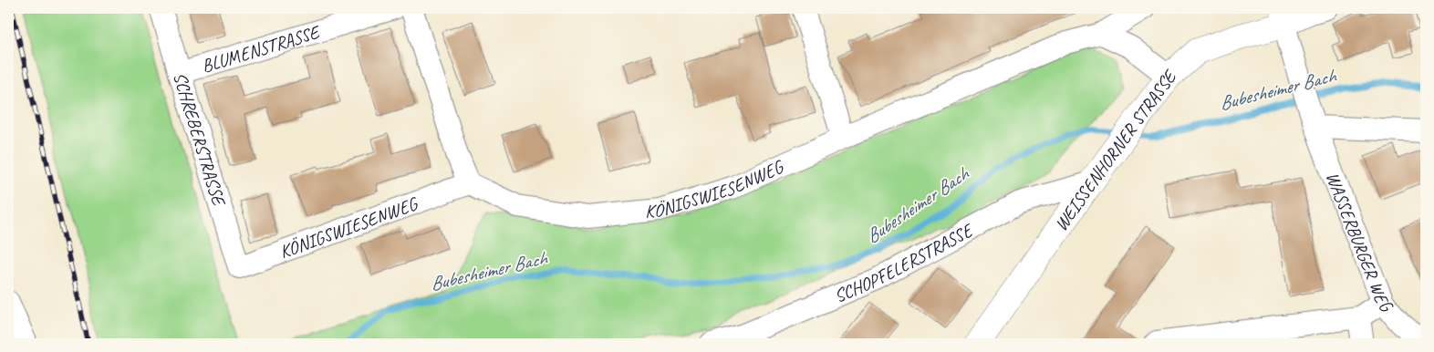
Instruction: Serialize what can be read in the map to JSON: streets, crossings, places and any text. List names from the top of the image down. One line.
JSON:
{"streets":{"main road":["WEISSENHORNER STRASSE"],"street":["BLUMENSTRASSE","SCHREBERSTRASSE","KÖNIGSWIESENWEG","WASSERBURGER WEG","SCHOPFELERSTRASSE"]},"crossings":[["BLUMENSTRASSE","SCHREBERSTRASSE"],["SCHREBERSTRASSE","KÖNIGSWIESENWEG"],["WEISSENHORNER STRASSE","WASSERBURGER WEG"],["WEISSENHORNER STRASSE","SCHOPFELERSTRASSE"]],"water":["Bubesheimer Bach"]}
